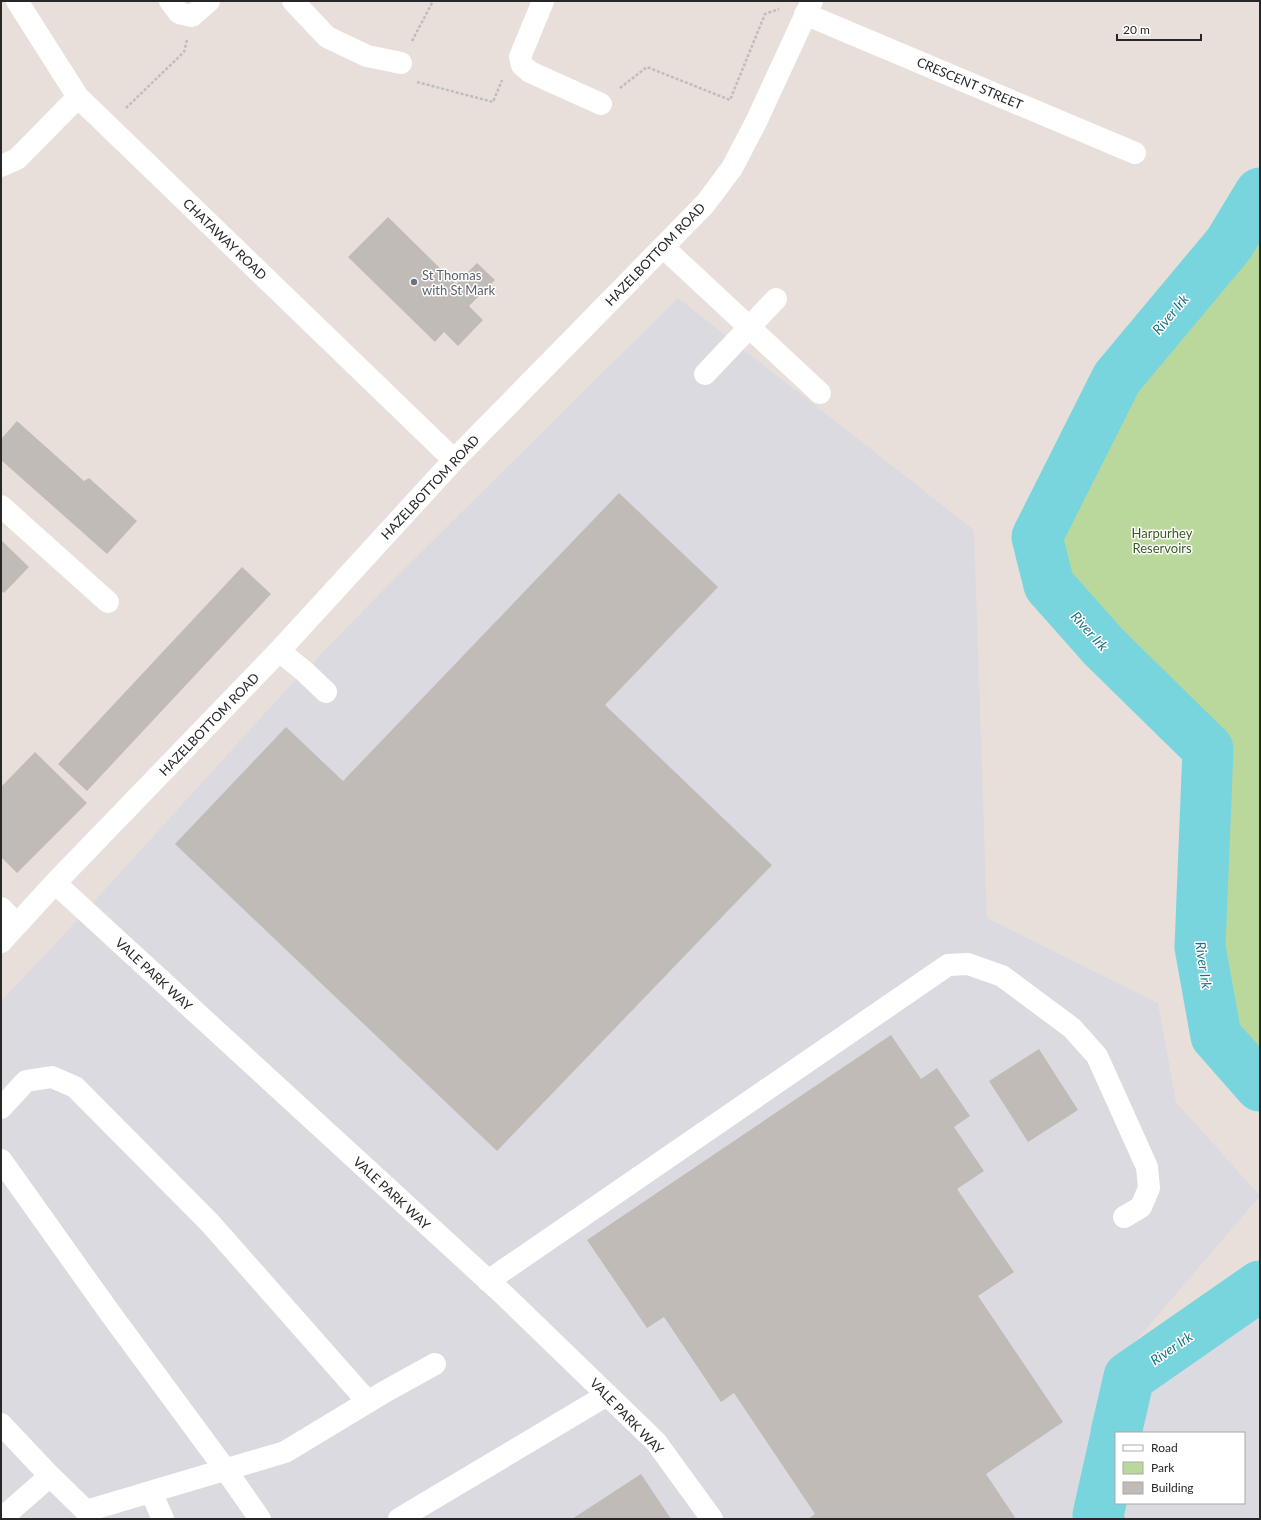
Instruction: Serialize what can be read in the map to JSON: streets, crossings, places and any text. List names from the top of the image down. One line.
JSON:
{"streets":{"street":["CRESCENT STREET","CHATAWAY ROAD","HAZELBOTTOM ROAD","VALE PARK WAY"]},"crossings":[["CRESCENT STREET","HAZELBOTTOM ROAD"],["CHATAWAY ROAD","HAZELBOTTOM ROAD"],["HAZELBOTTOM ROAD","VALE PARK WAY"]],"water":["River Irk"],"parks":["Harpurhey Reservoirs"],"places":["St Thomas with St Mark"],"legend":["Road","Park","Building"],"scale_bar":"20 m"}
